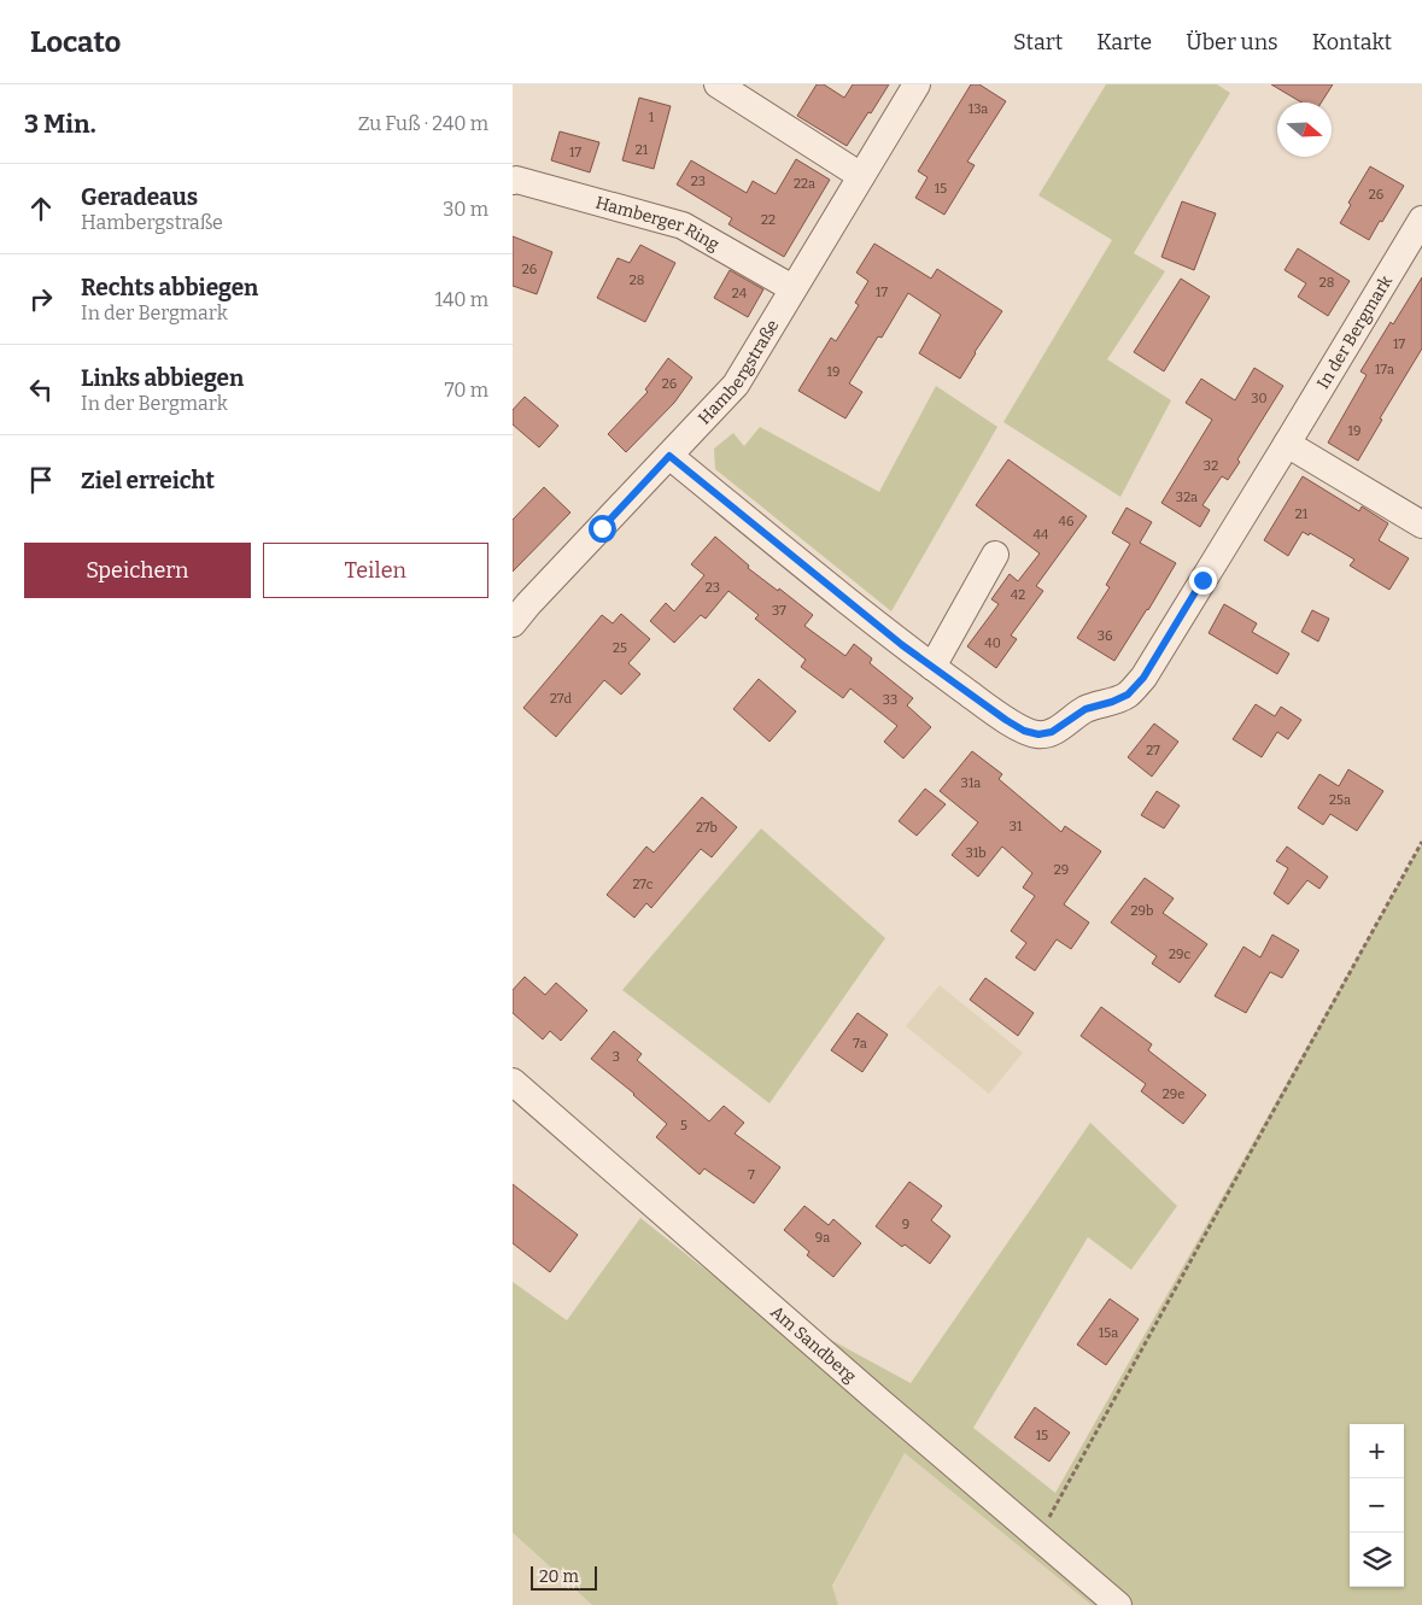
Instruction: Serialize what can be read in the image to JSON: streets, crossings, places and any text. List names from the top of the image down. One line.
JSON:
{"streets":{"street":["Hamberger Ring","In der Bergmark","Hambergstraße","Am Sandberg"]},"crossings":[["Hamberger Ring","Hambergstraße"],["In der Bergmark","Hambergstraße"]],"house_numbers":["13a","1","21","17","23","22a","15","26","22","26","28","28","17","24","17","17a","19","26","30","19","32","32a","21","46","44","23","42","37","36","40","25","27d","33","27","31a","25a","31","27b","31b","29","27c","29b","29c","7a","3","29e","5","7","9","9a","15a","15"],"scale_bar":"20 m","north":"right","page":{"header":"Locato","nav":["Start","Karte","Über uns","Kontakt"],"heading":["3 Min.","Zu Fuß · 240 m"],"list":[["Geradeaus","Hambergstraße","30 m"],["Rechts abbiegen","In der Bergmark","140 m"],["Links abbiegen","In der Bergmark","70 m"],"Ziel erreicht"],"buttons":["Speichern","Teilen"],"map_buttons":["+","−"],"scale":"20 m"}}
